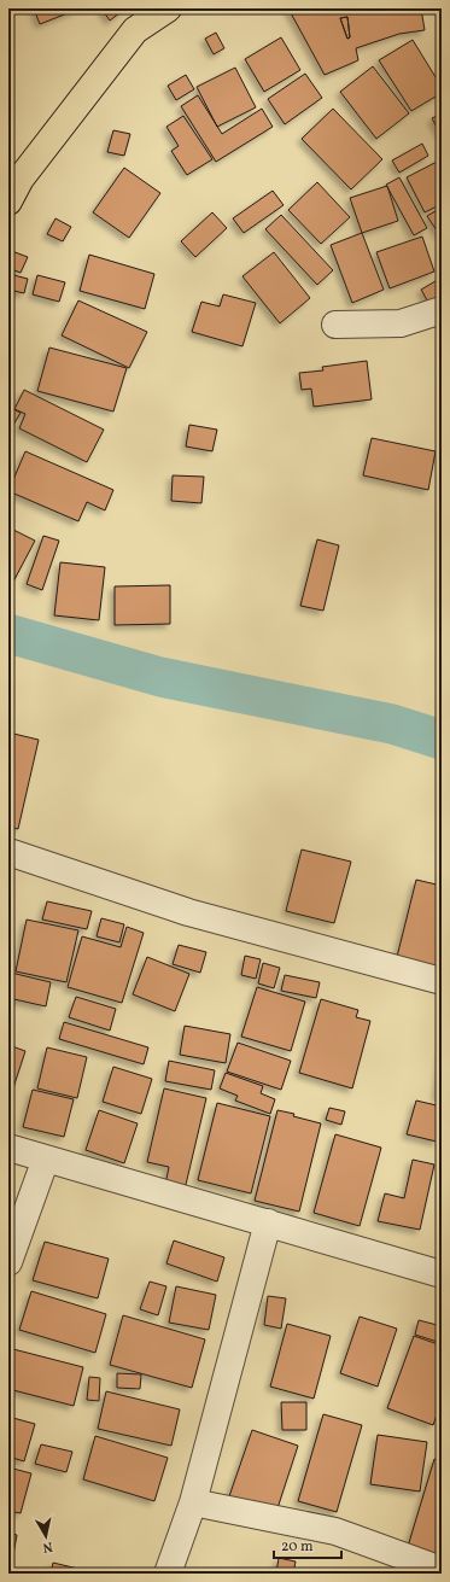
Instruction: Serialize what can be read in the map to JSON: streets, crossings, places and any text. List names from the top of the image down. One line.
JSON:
{"scale_bar":"20 m","north":"bottom"}
